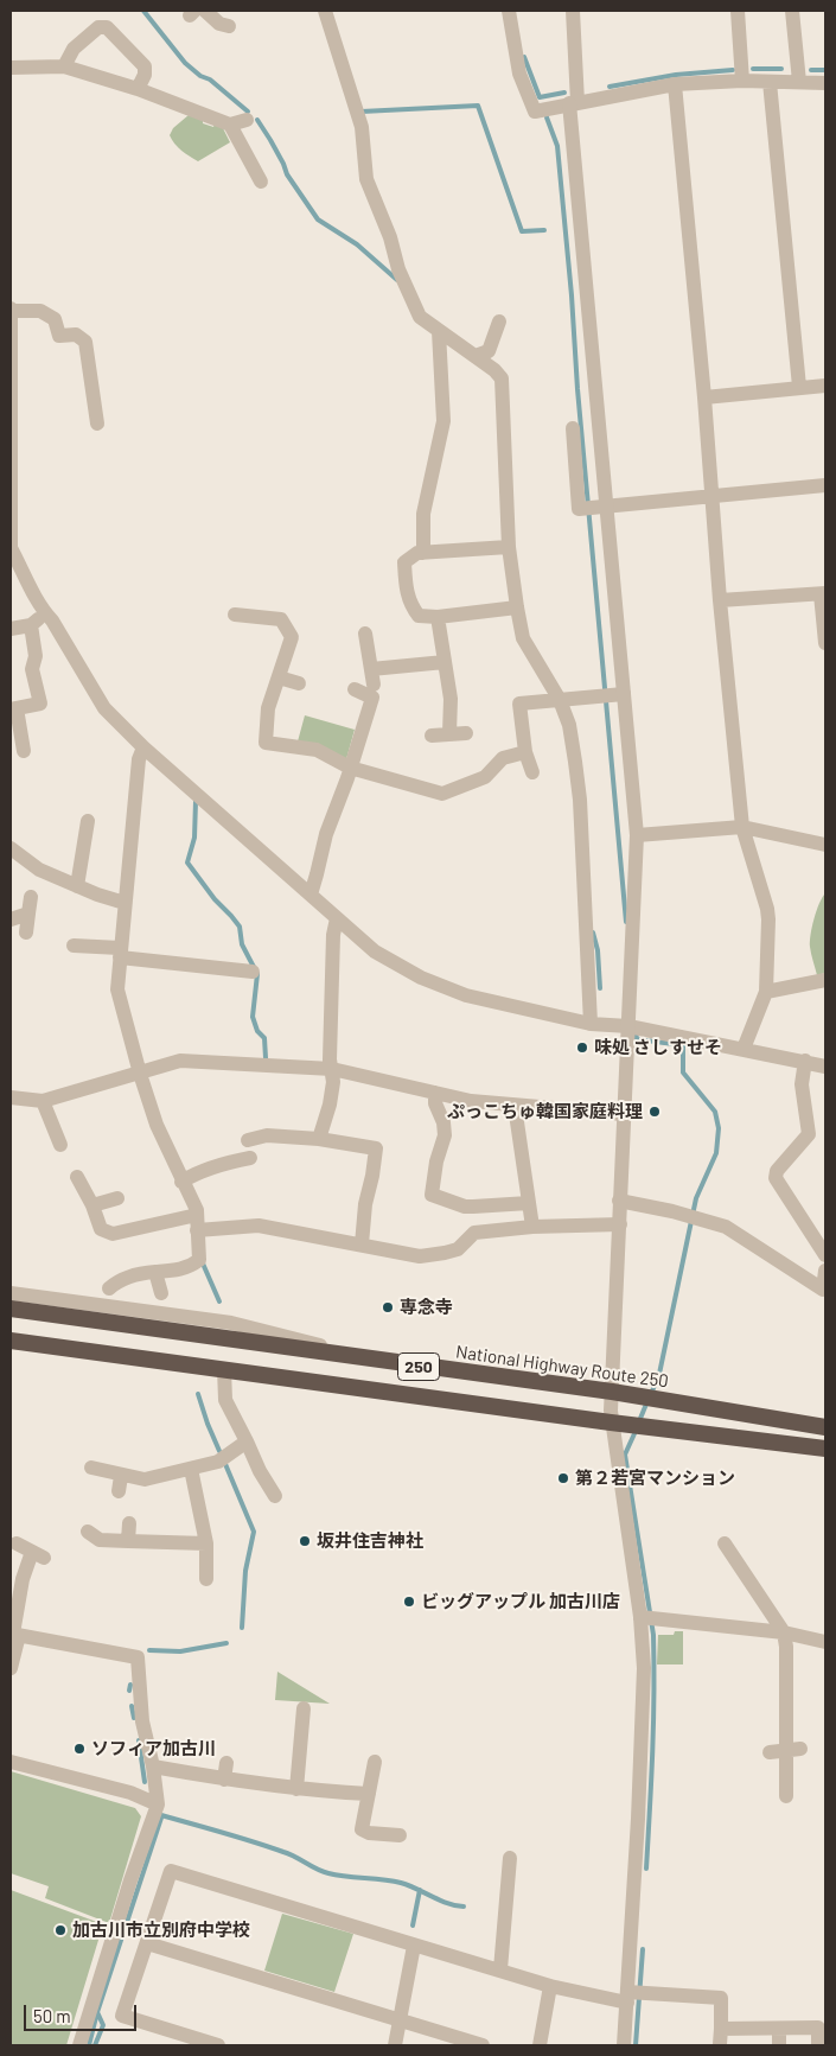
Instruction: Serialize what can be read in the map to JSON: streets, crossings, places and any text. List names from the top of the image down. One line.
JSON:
{"streets":{"highway":["250","National Highway Route 250"]},"places":["味処 さしすせそ","ぷっこちゅ韓国家庭料理","専念寺","第２若宮マンション","坂井住吉神社","ビッグアップル 加古川店","ソフィア加古川","加古川市立別府中学校"],"scale_bar":"50 m"}
